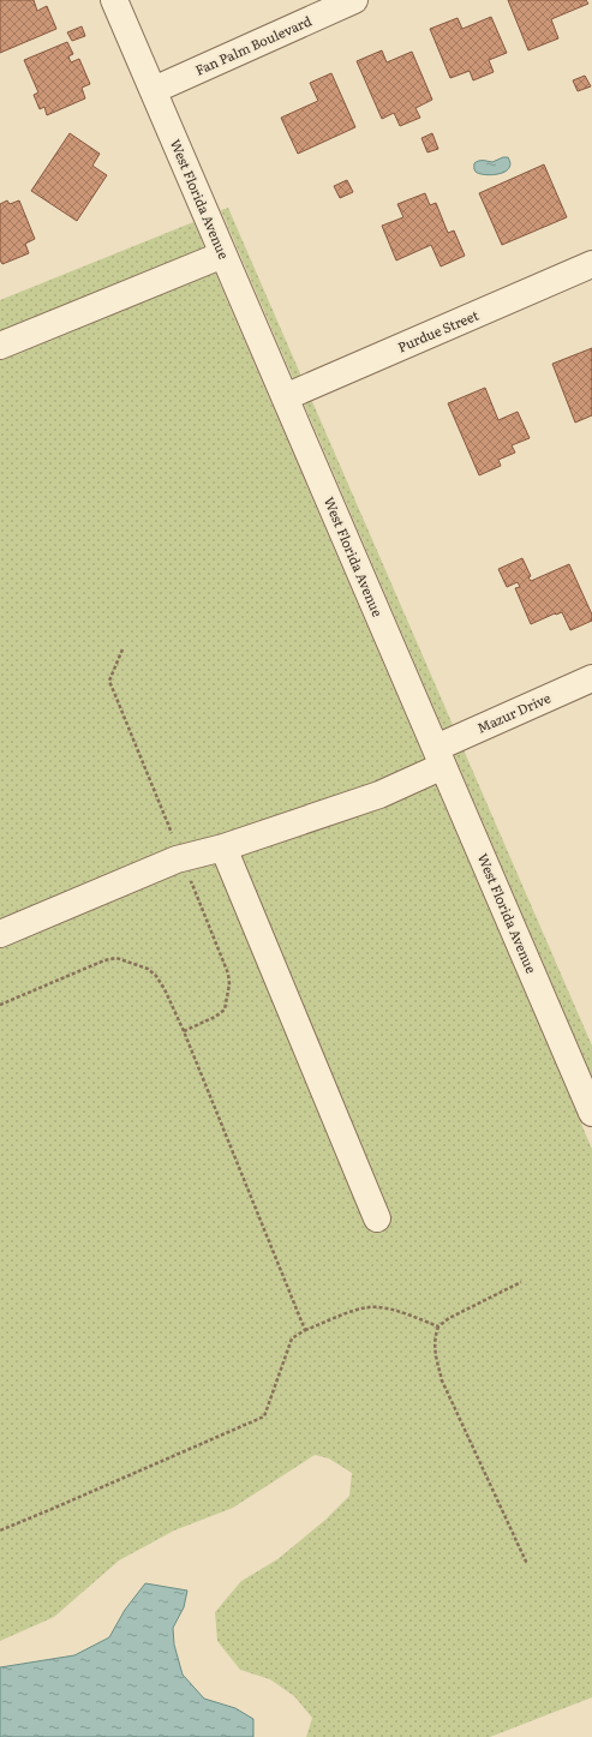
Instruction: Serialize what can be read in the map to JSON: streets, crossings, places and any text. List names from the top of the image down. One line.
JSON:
{"streets":{"street":["Fan Palm Boulevard","West Florida Avenue","Purdue Street","Mazur Drive"]},"crossings":[["Fan Palm Boulevard","West Florida Avenue"],["West Florida Avenue","Purdue Street"],["West Florida Avenue","Mazur Drive"]]}
